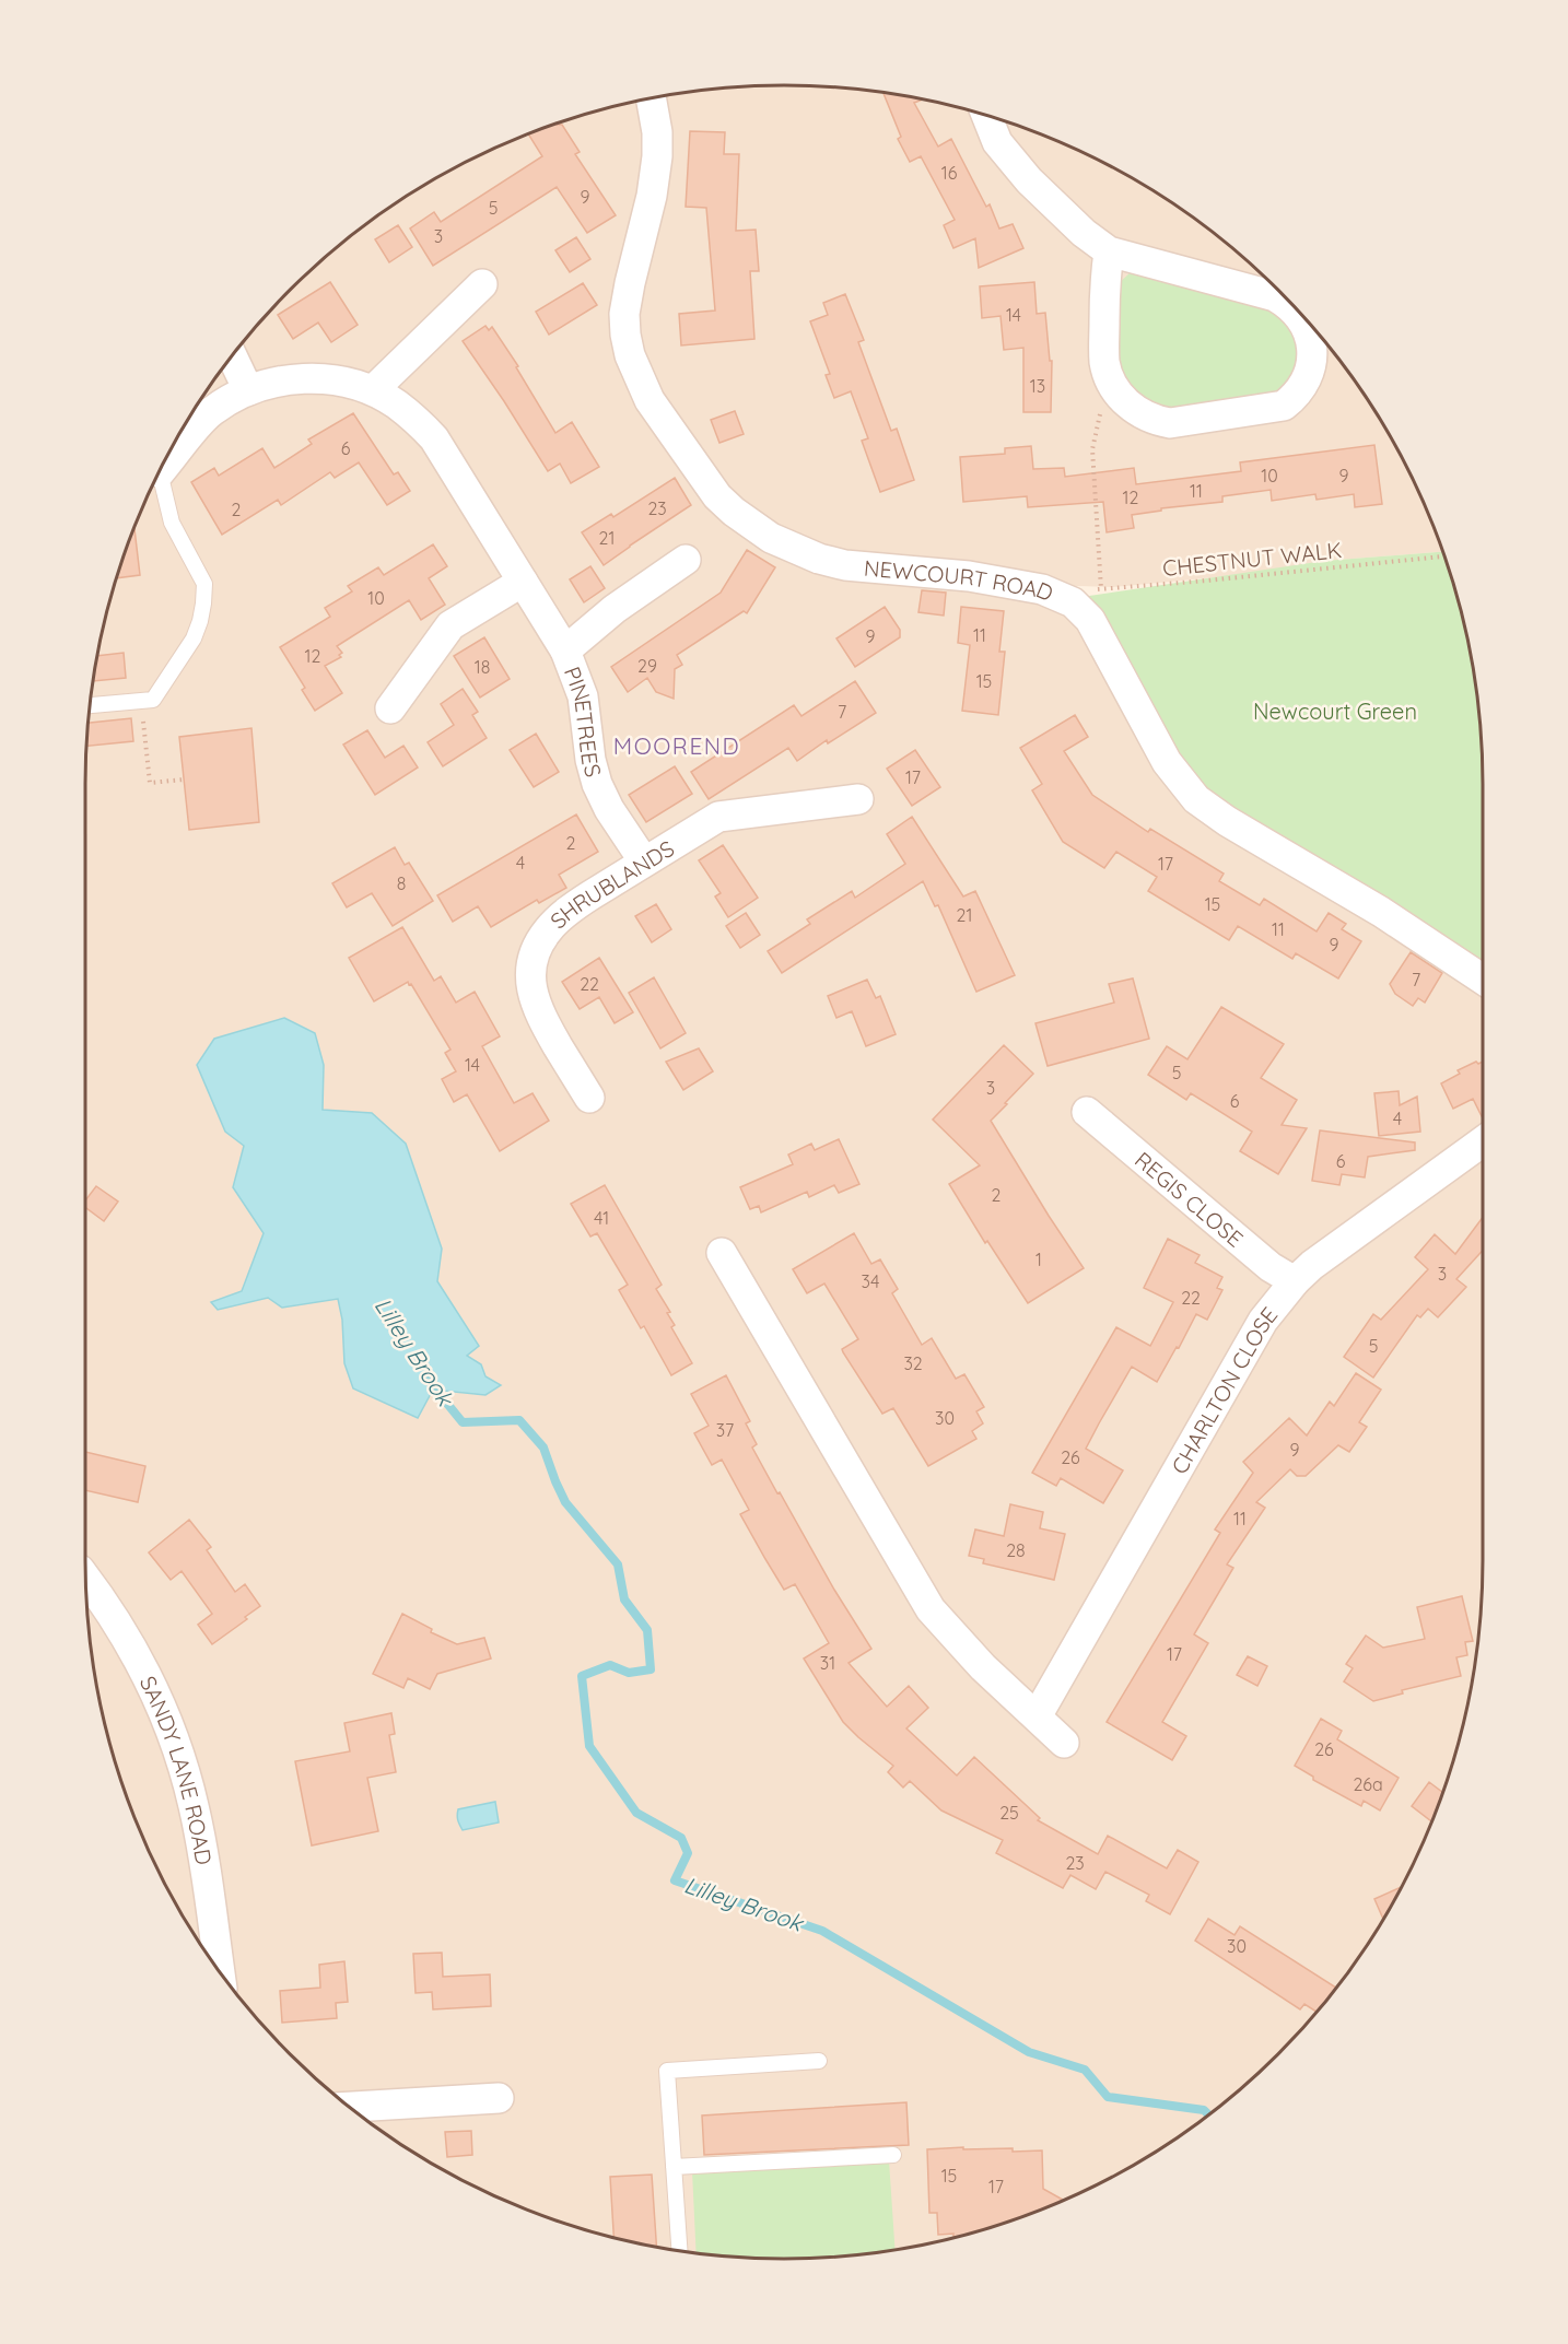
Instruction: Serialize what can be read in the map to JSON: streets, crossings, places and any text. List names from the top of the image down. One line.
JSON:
{"streets":{"street":["NEWCOURT ROAD","PINETREES","SHRUBLANDS","REGIS CLOSE","CHARLTON CLOSE","SANDY LANE ROAD"],"path":["CHESTNUT WALK"]},"crossings":[["CHESTNUT WALK","NEWCOURT ROAD"],["PINETREES","SHRUBLANDS"],["REGIS CLOSE","CHARLTON CLOSE"]],"districts":["MOOREND"],"water":["Lilley Brook"],"parks":["Newcourt Green"],"house_numbers":["16","9","5","3","14","13","6","10","9","11","12","23","2","21","10","11","9","12","29","18","15","7","17","2","4","17","8","15","21","11","9","7","22","14","5","3","6","4","6","2","41","1","3","34","22","5","32","30","37","9","26","11","28","17","31","26","26a","25","23","30","15","17"]}
